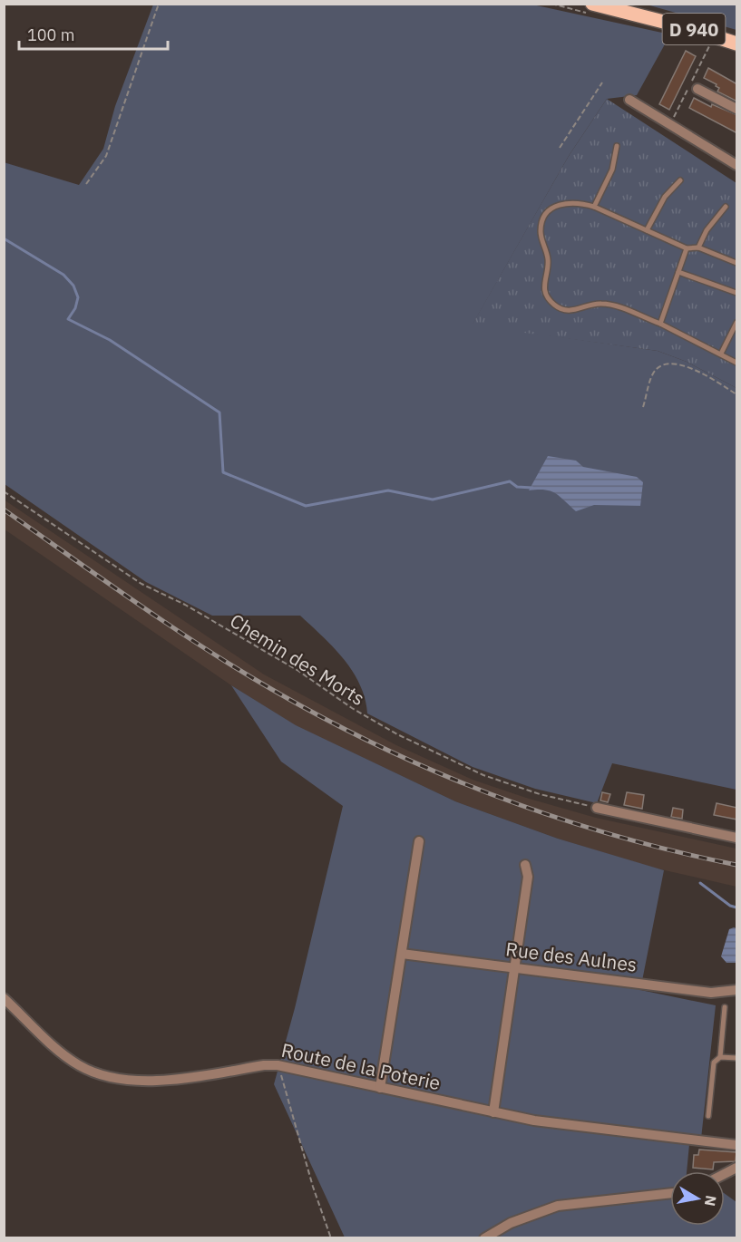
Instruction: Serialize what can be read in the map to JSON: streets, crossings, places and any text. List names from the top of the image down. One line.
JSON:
{"streets":{"main road":["D 940"],"street":["Rue des Aulnes","Route de la Poterie"],"path":["Chemin des Morts"]},"scale_bar":"100 m","north":"right"}
